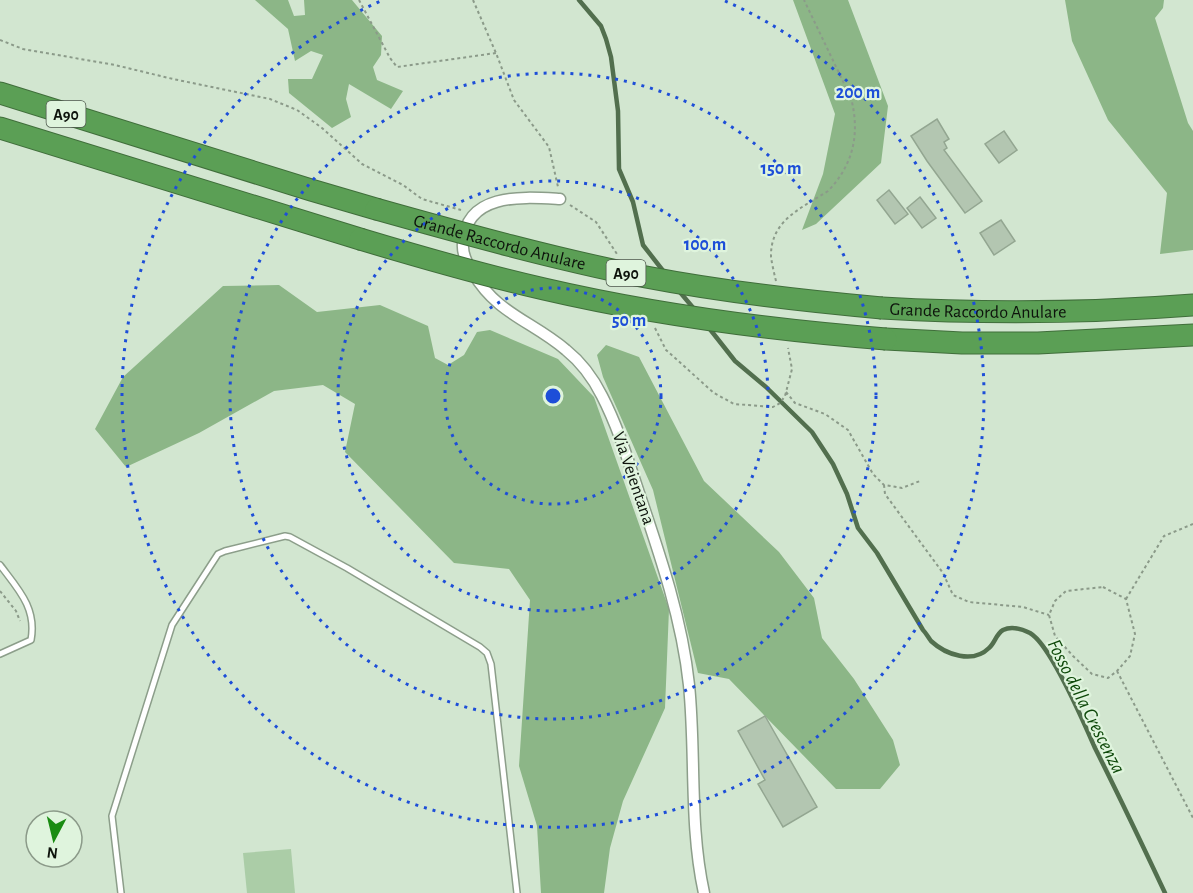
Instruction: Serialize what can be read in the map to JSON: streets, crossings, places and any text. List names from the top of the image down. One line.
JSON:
{"streets":{"highway":["A90","Grande Raccordo Anulare"],"street":["Via Veientana"]},"water":["Fosso della Crescenza"],"north":"bottom","rings":["200 m","150 m","100 m","50 m"]}
